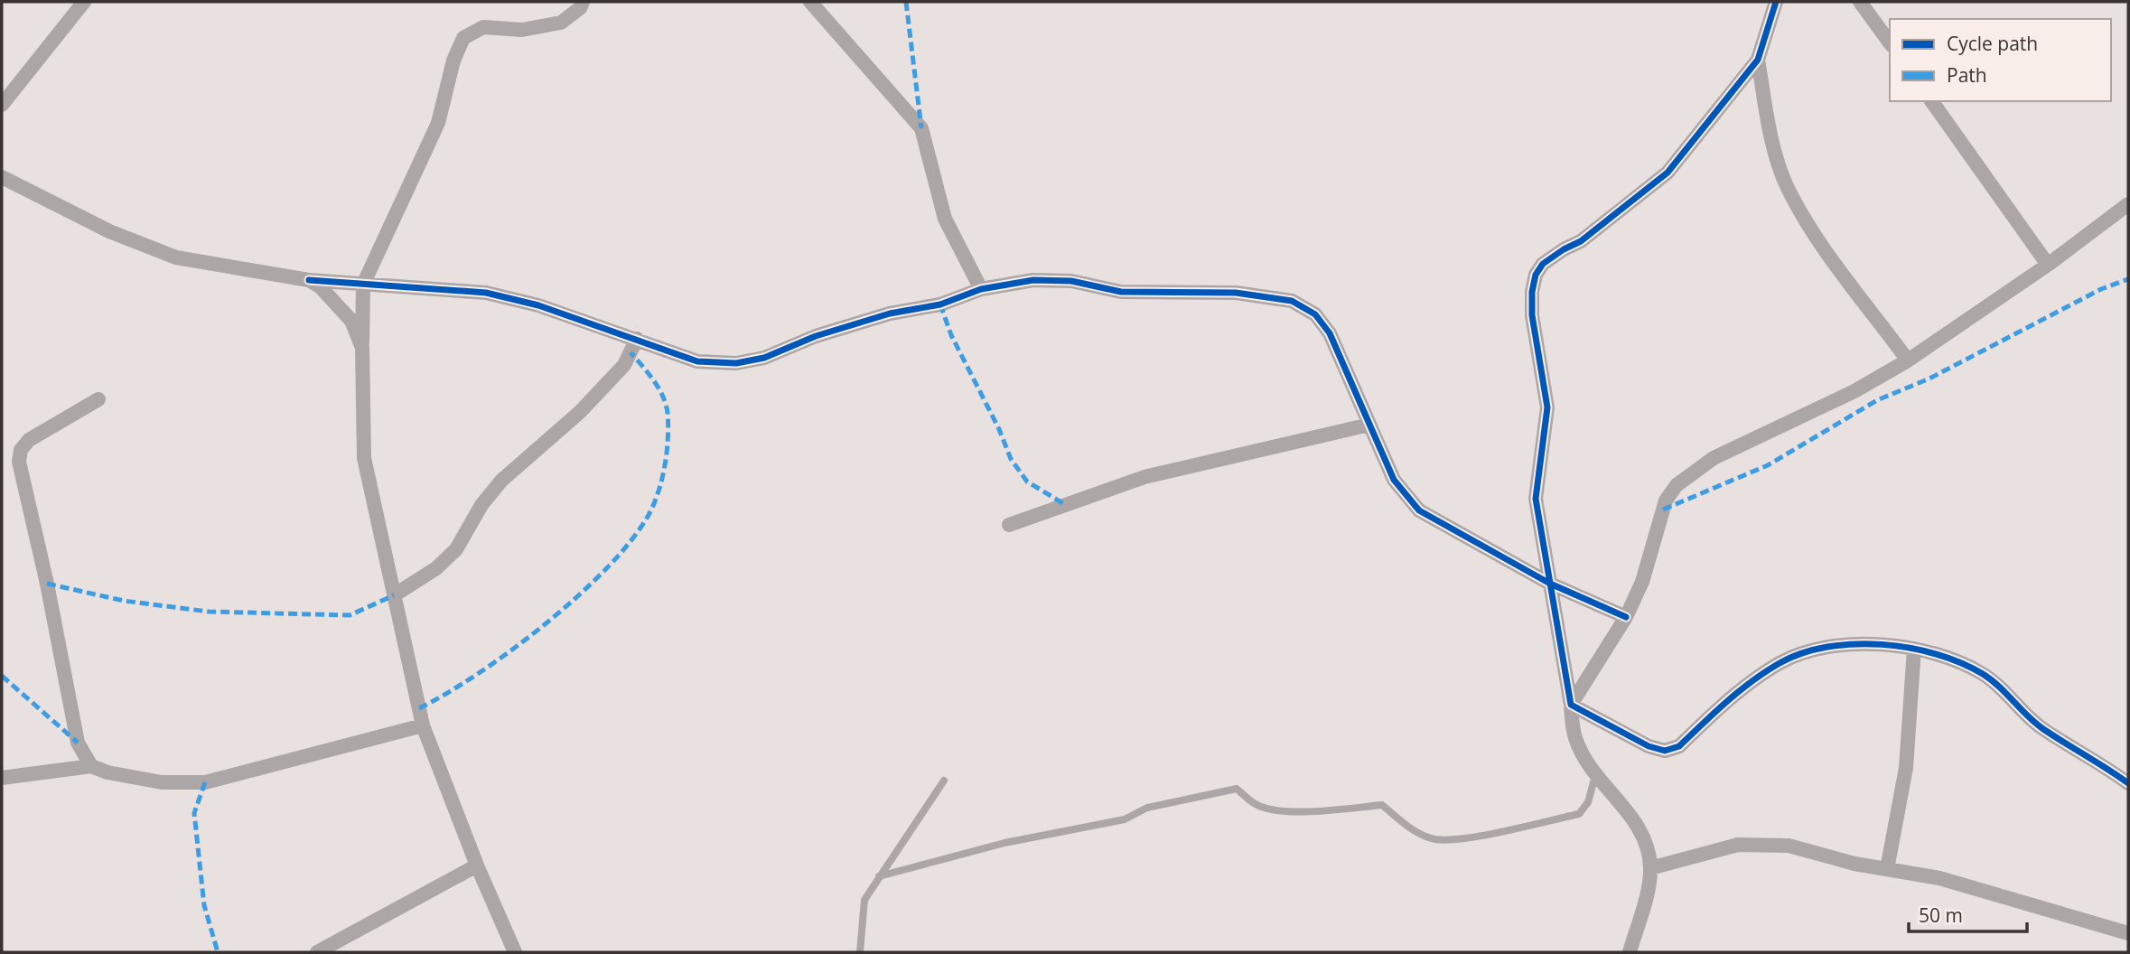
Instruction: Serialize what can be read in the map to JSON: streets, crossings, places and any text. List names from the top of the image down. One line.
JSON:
{"legend":["Cycle path","Path"],"scale_bar":"50 m"}
